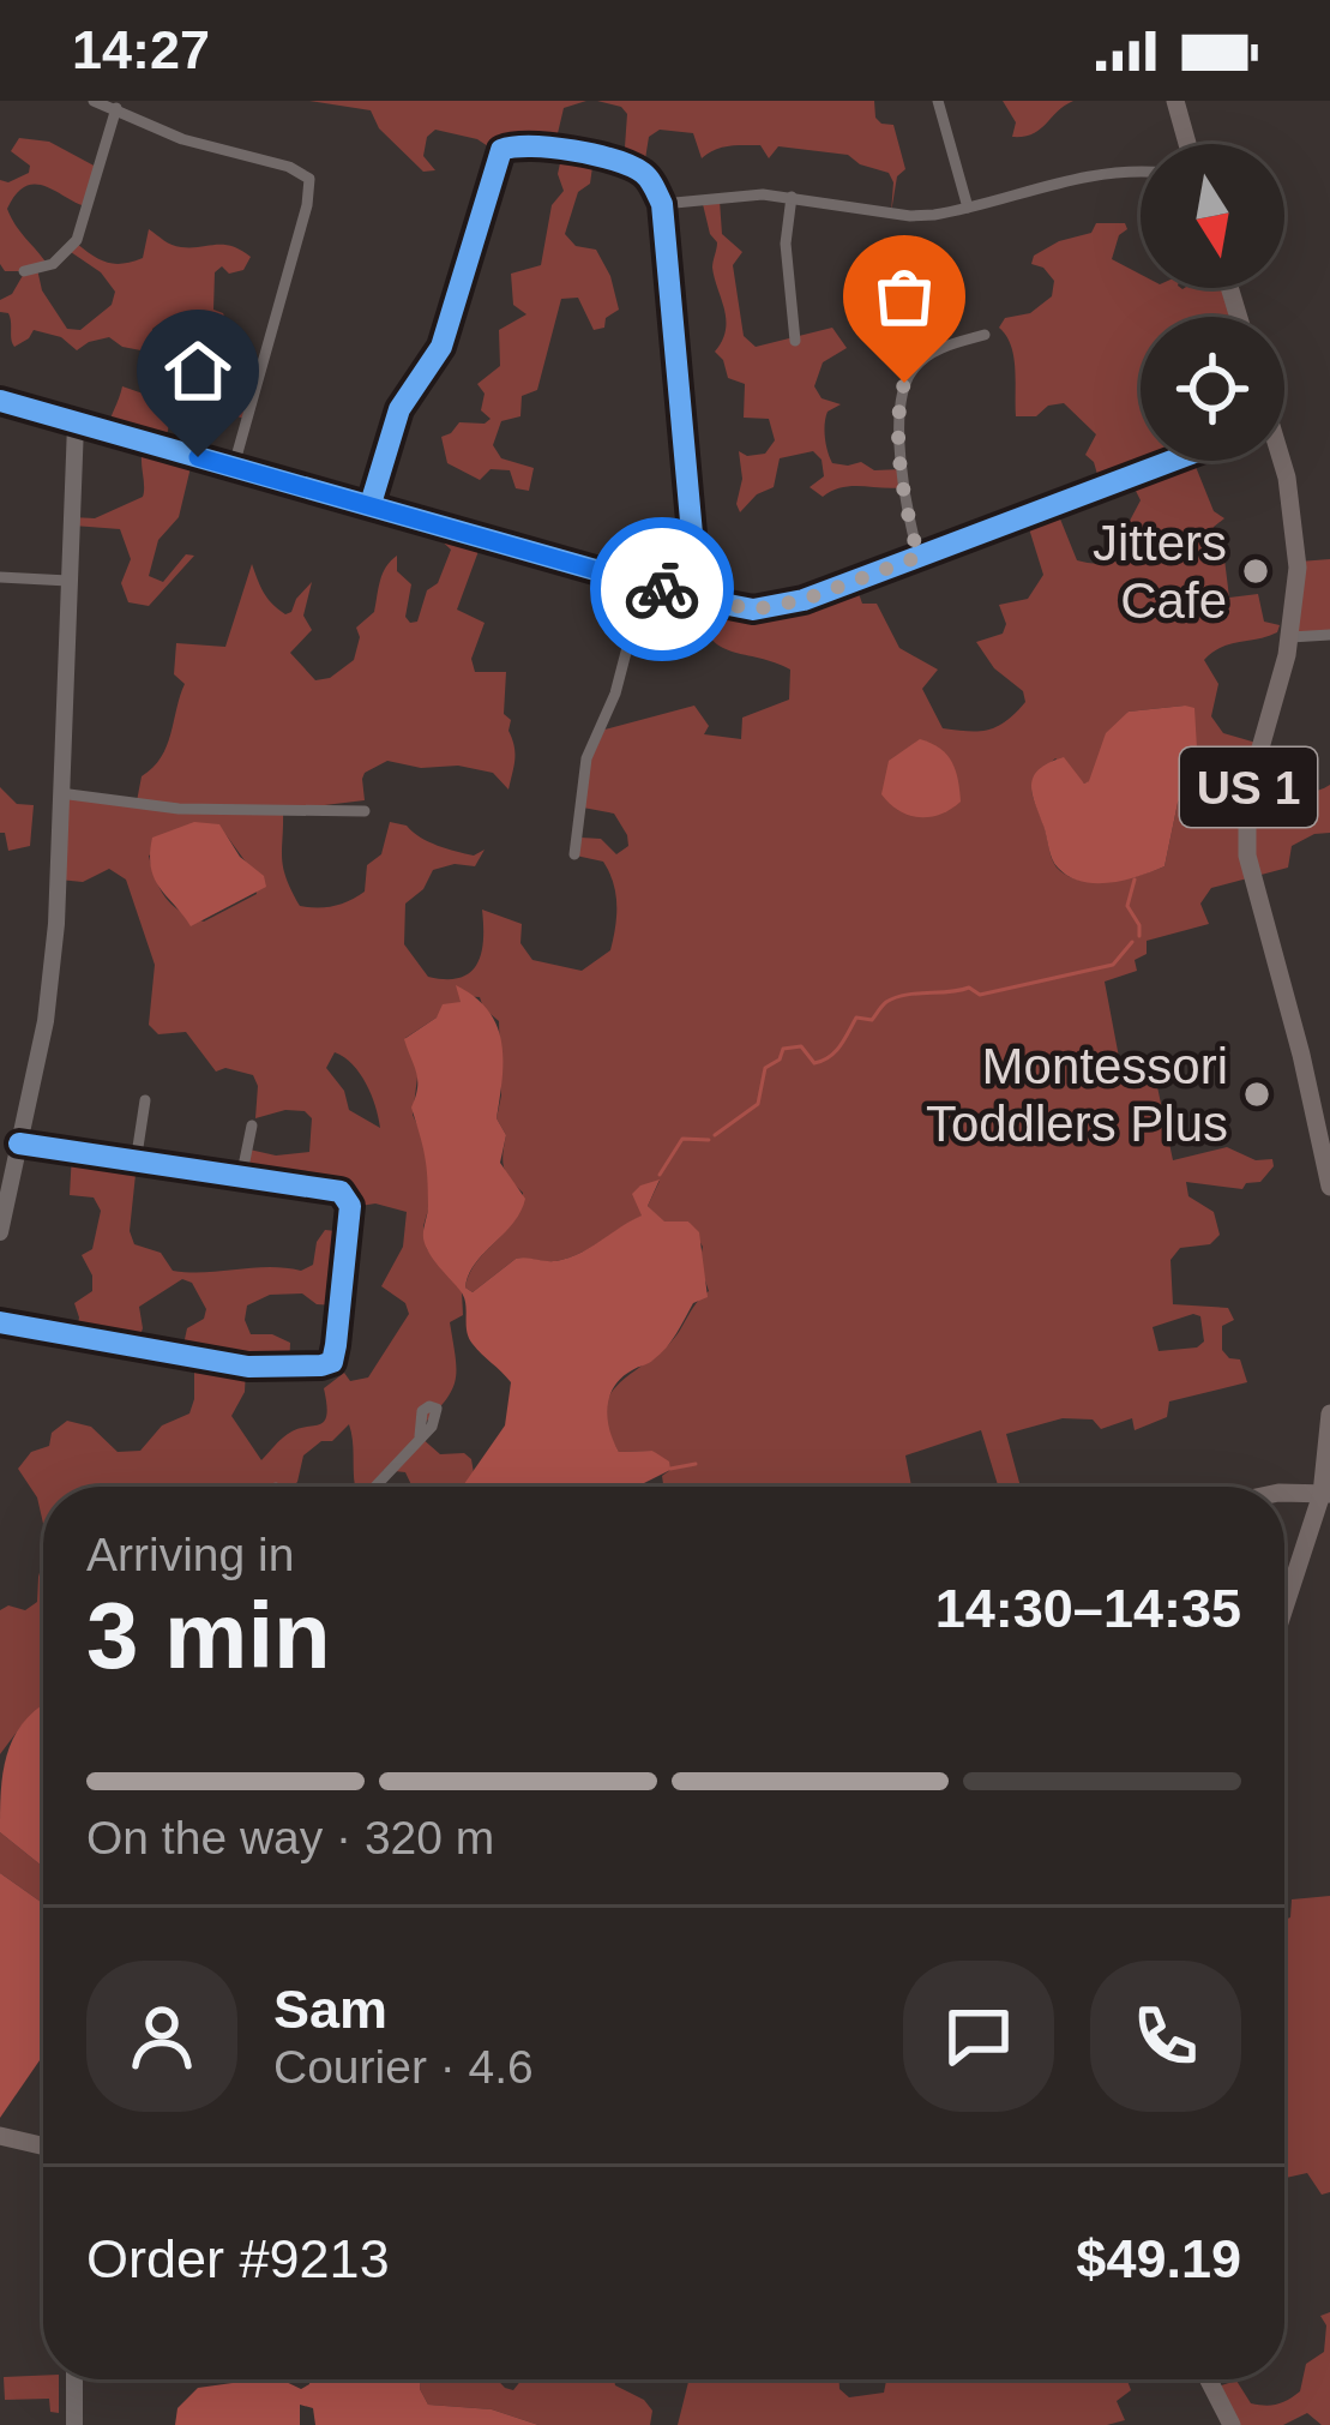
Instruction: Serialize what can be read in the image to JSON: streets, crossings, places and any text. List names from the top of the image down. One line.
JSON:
{"streets":{"main road":["US 1"]},"places":["Jitters Cafe","Montessori Toddlers Plus"],"north":"bottom","page":{"status":"14:27","heading":["3 min","Arriving in","14:30–14:35"],"panel":["Sam","Courier · 4.6","Order #9213","$49.19"],"bar":"On the way · 320 m"}}
